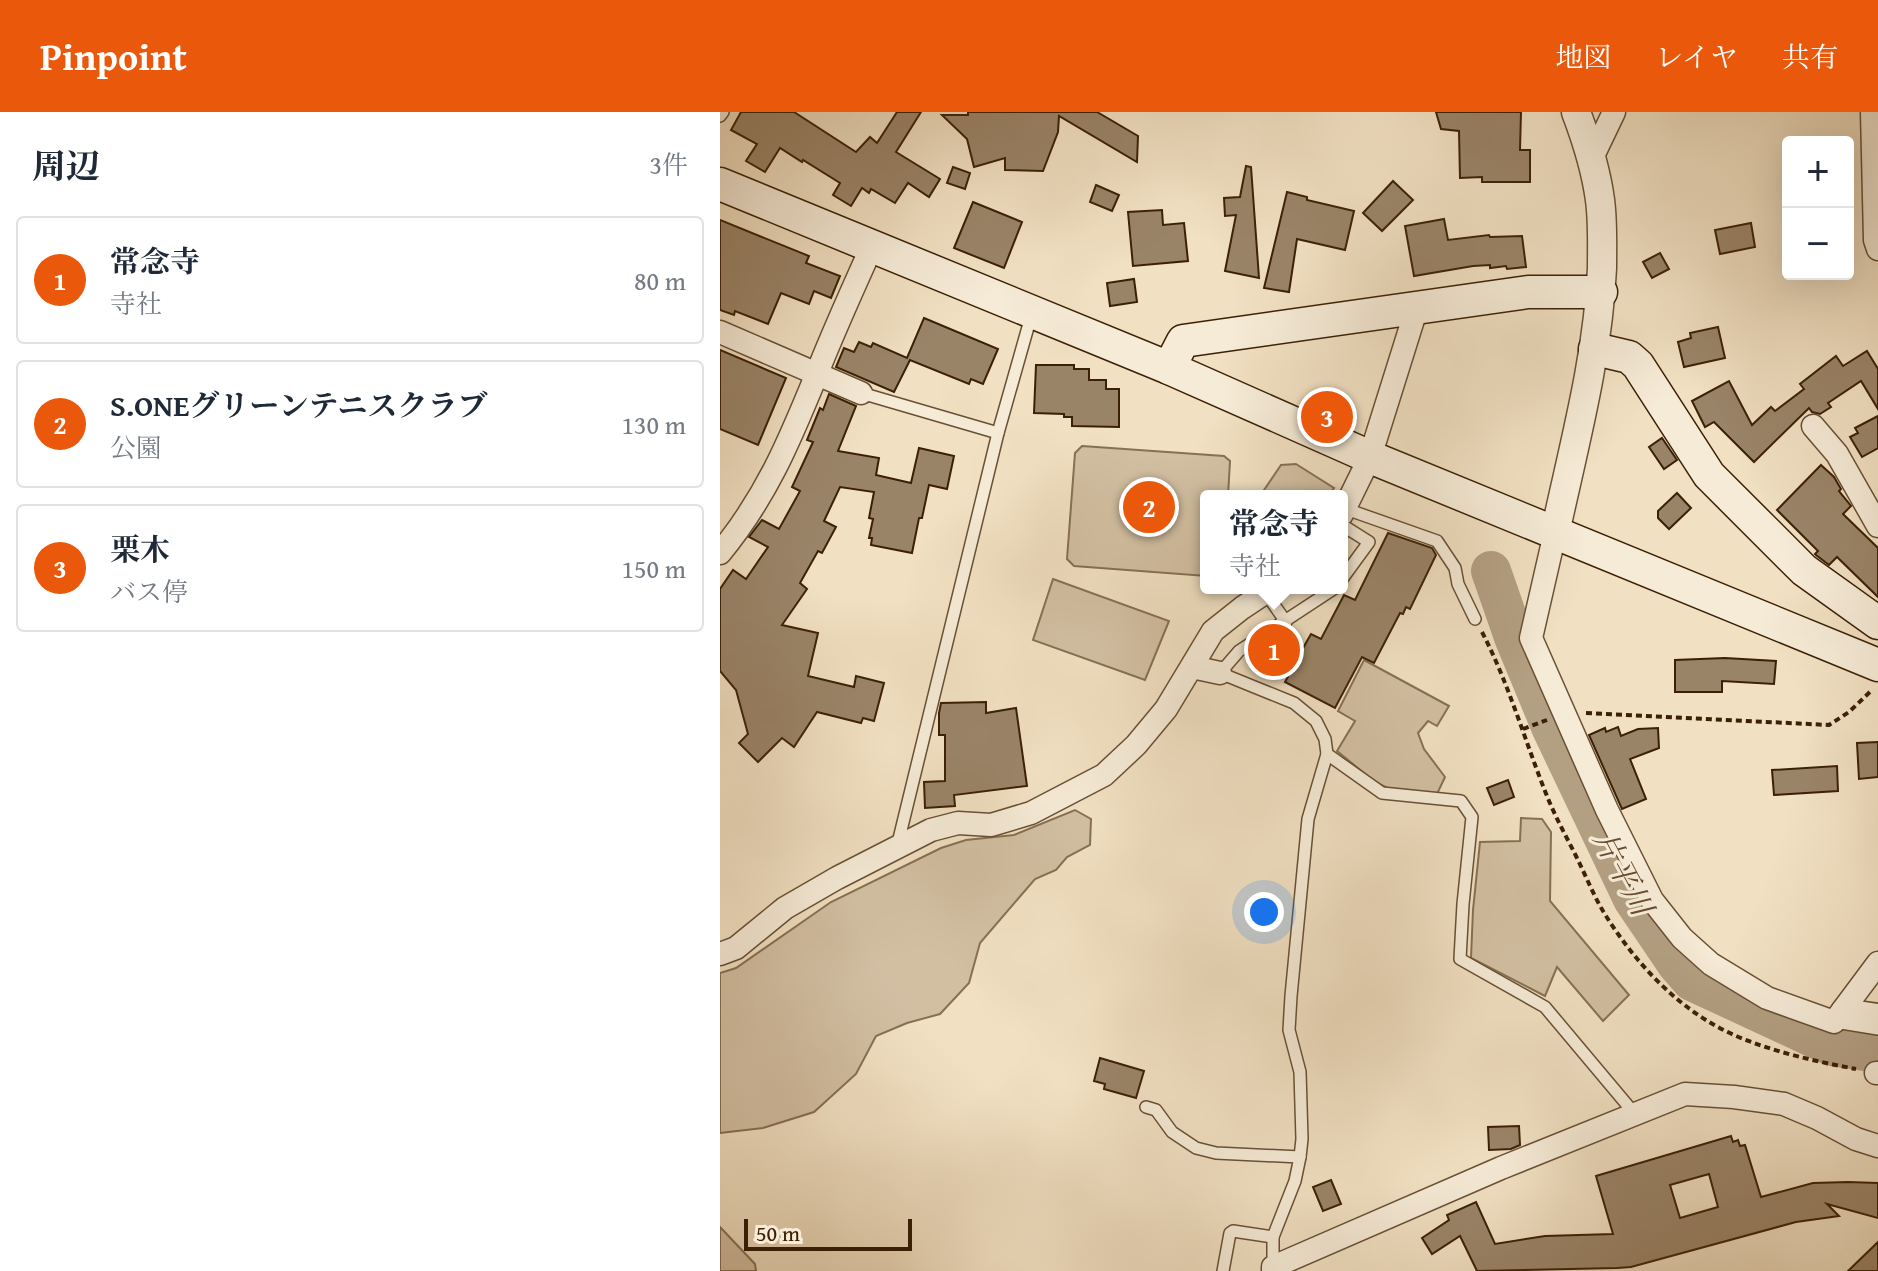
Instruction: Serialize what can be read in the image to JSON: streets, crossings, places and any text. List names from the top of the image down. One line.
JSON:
{"water":["片平川"],"scale_bar":"50 m","page":{"header":"Pinpoint","nav":["地図","レイヤ","共有"],"heading":["周辺","3件"],"map_buttons":["+","−"],"list":[{"mark":"1","name":"常念寺","note":"寺社","value":"80 m"},{"mark":"2","name":"S.ONEグリーンテニスクラブ","note":"公園","value":"130 m"},{"mark":"3","name":"栗木","note":"バス停","value":"150 m"}],"pins":["3","2","1"],"popup":["常念寺","寺社"],"scale":"50 m"}}
